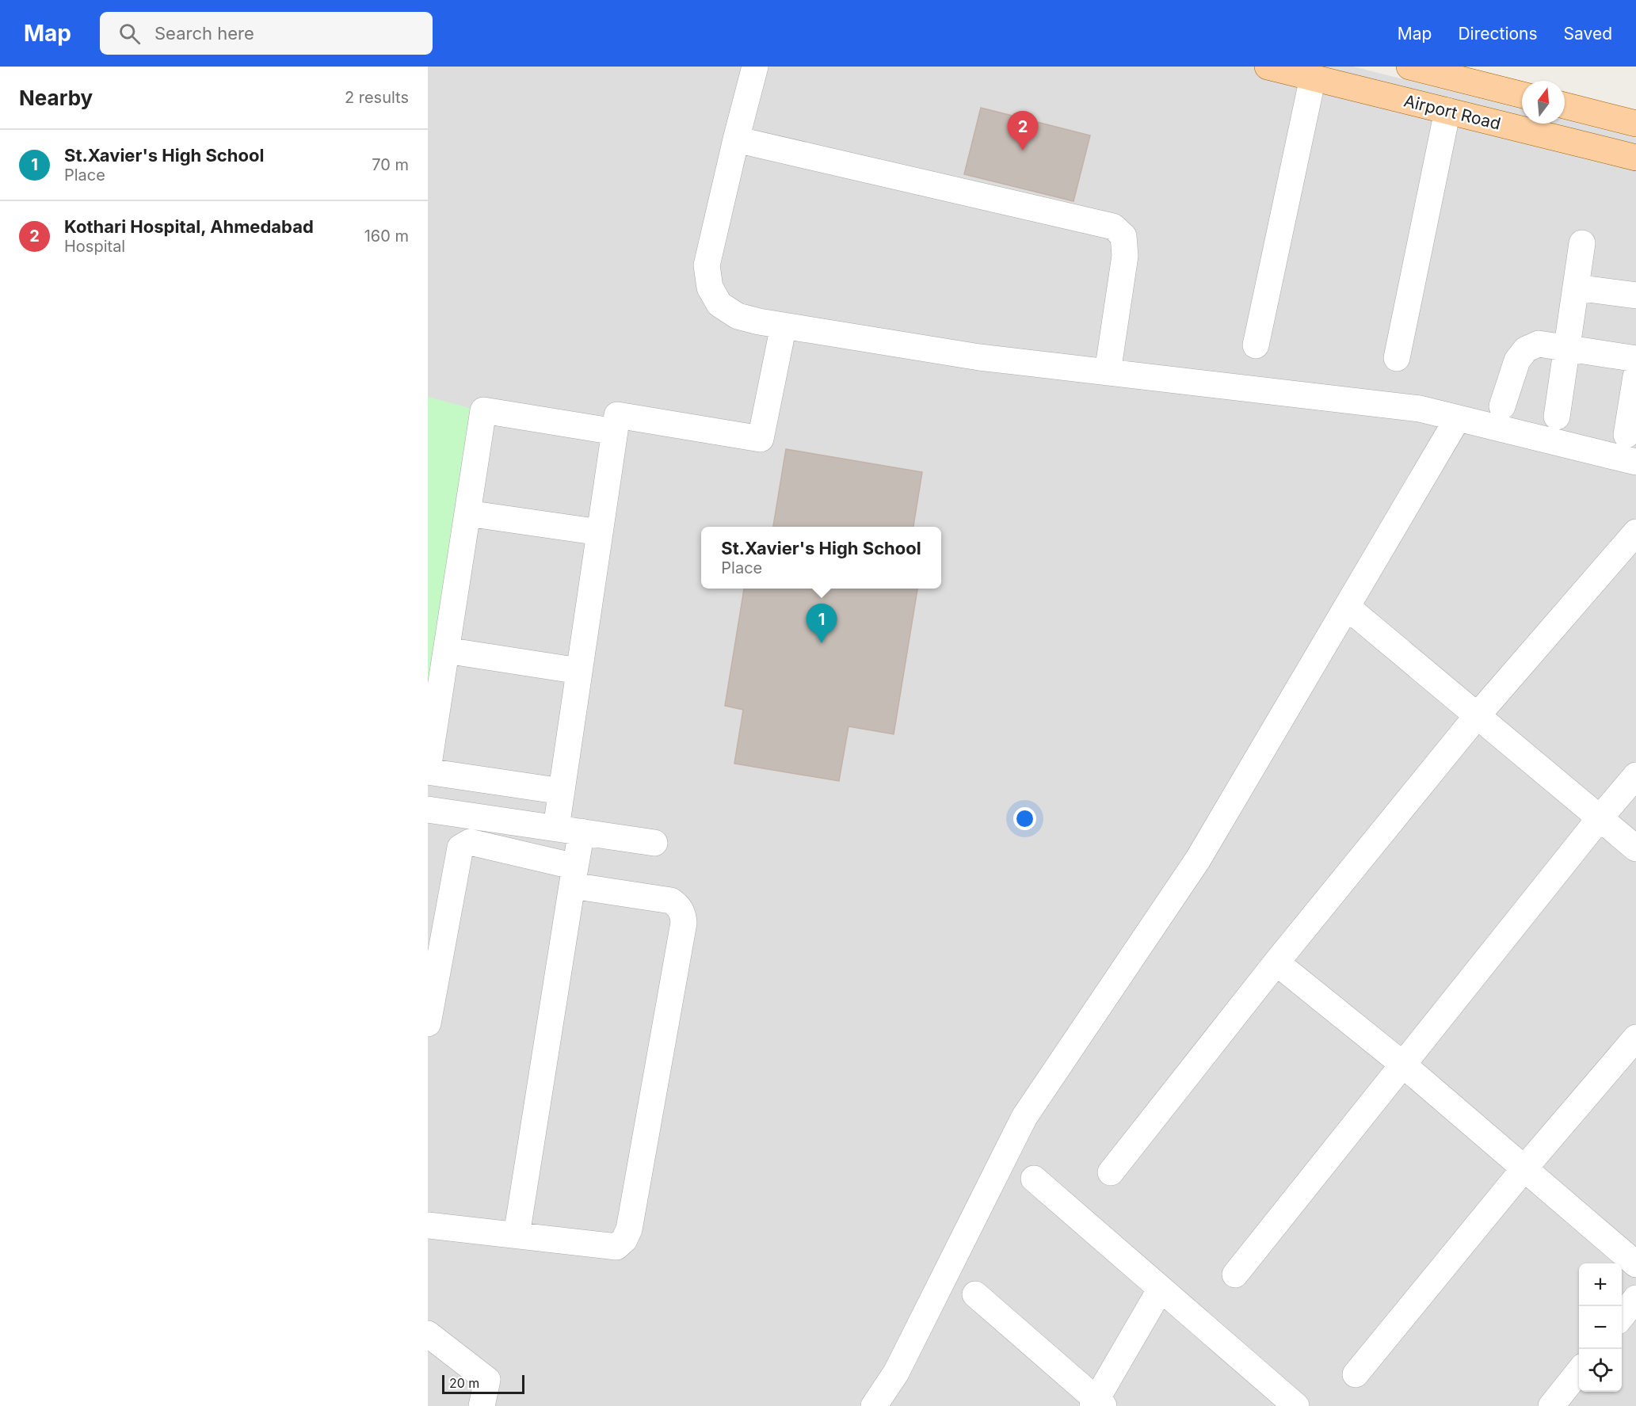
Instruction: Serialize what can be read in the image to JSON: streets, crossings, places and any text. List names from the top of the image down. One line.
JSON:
{"streets":{"main road":["Airport Road"]},"scale_bar":"20 m","north":"top","page":{"header":"Map","search":"Search here","nav":["Map","Directions","Saved"],"heading":["Nearby","2 results"],"pins":["2","1"],"list":[{"mark":"1","name":"St.Xavier's High School","note":"Place","value":"70 m"},{"mark":"2","name":"Kothari Hospital, Ahmedabad","note":"Hospital","value":"160 m"}],"popup":["St.Xavier's High School","Place"],"map_buttons":["+","−"],"scale":"20 m"}}
